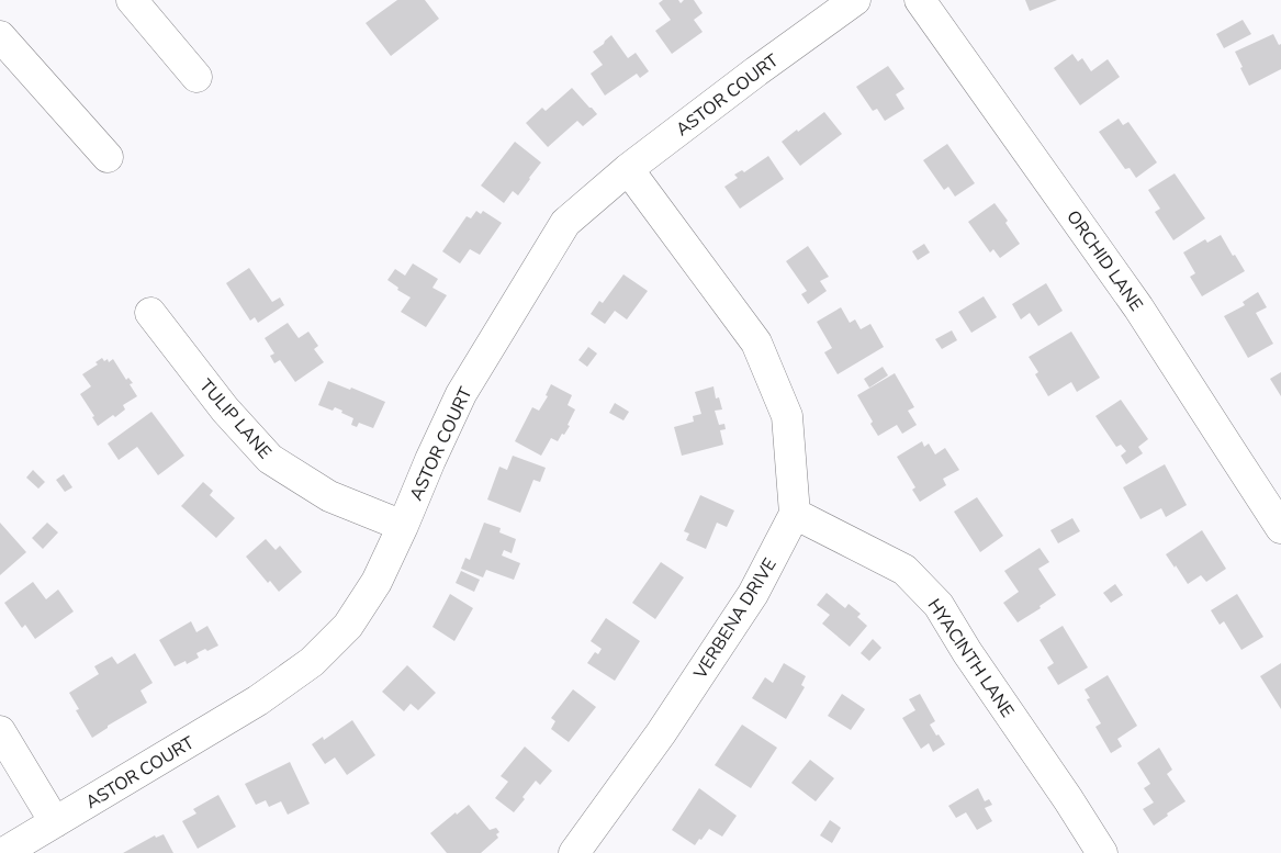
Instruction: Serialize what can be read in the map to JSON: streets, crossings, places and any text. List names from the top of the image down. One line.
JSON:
{"streets":{"street":["ASTOR COURT","ORCHID LANE","TULIP LANE","VERBENA DRIVE","HYACINTH LANE"]},"crossings":[["ASTOR COURT","TULIP LANE"],["VERBENA DRIVE","HYACINTH LANE"]]}
